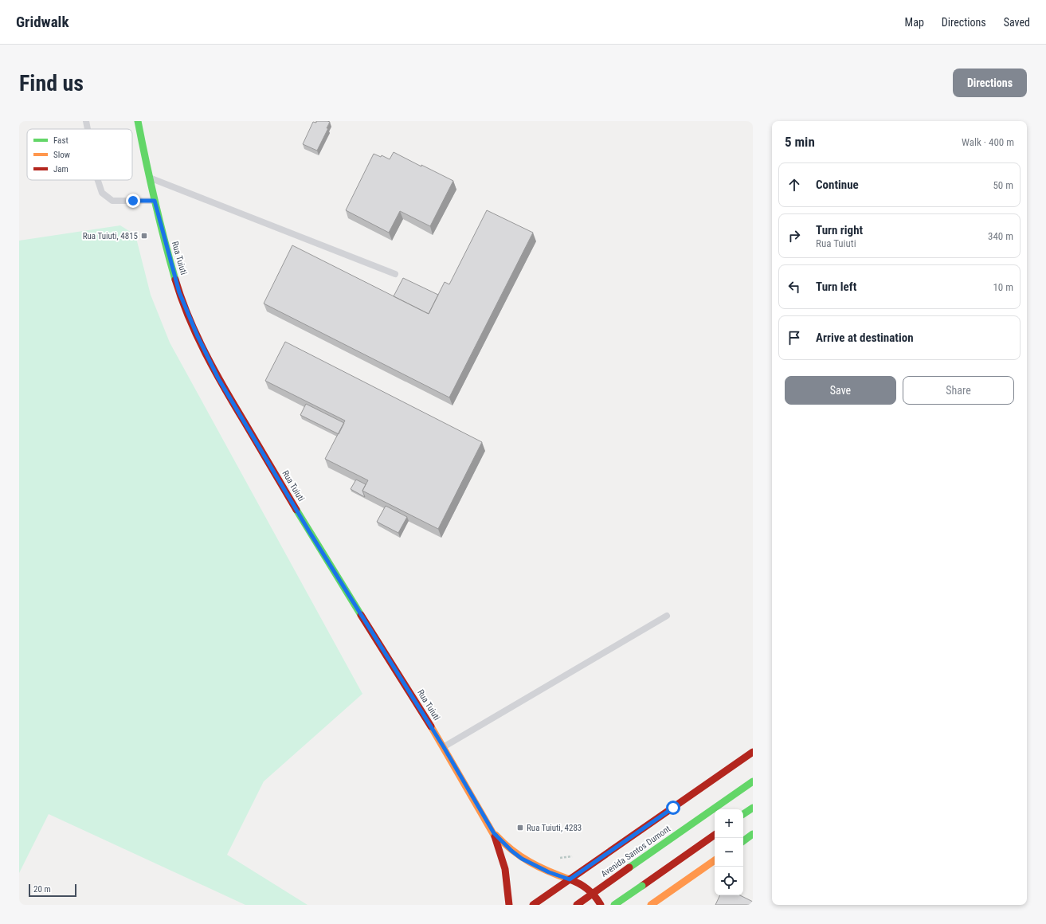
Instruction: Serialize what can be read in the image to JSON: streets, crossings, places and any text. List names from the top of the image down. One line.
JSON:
{"streets":{"main road":["Rua Tuiuti","Avenida Santos Dumont"]},"places":{"transit":["Rua Tuiuti, 4815","Rua Tuiuti, 4283"]},"legend":["Fast","Slow","Jam"],"scale_bar":"20 m","page":{"header":"Gridwalk","nav":["Map","Directions","Saved"],"buttons":["Directions",["Save","Share"]],"title":"Find us","heading":["5 min","Walk · 400 m"],"list":[["Continue","50 m"],["Turn right","Rua Tuiuti","340 m"],["Turn left","10 m"],"Arrive at destination"],"map_buttons":["+","−"],"scale":"20 m"}}
